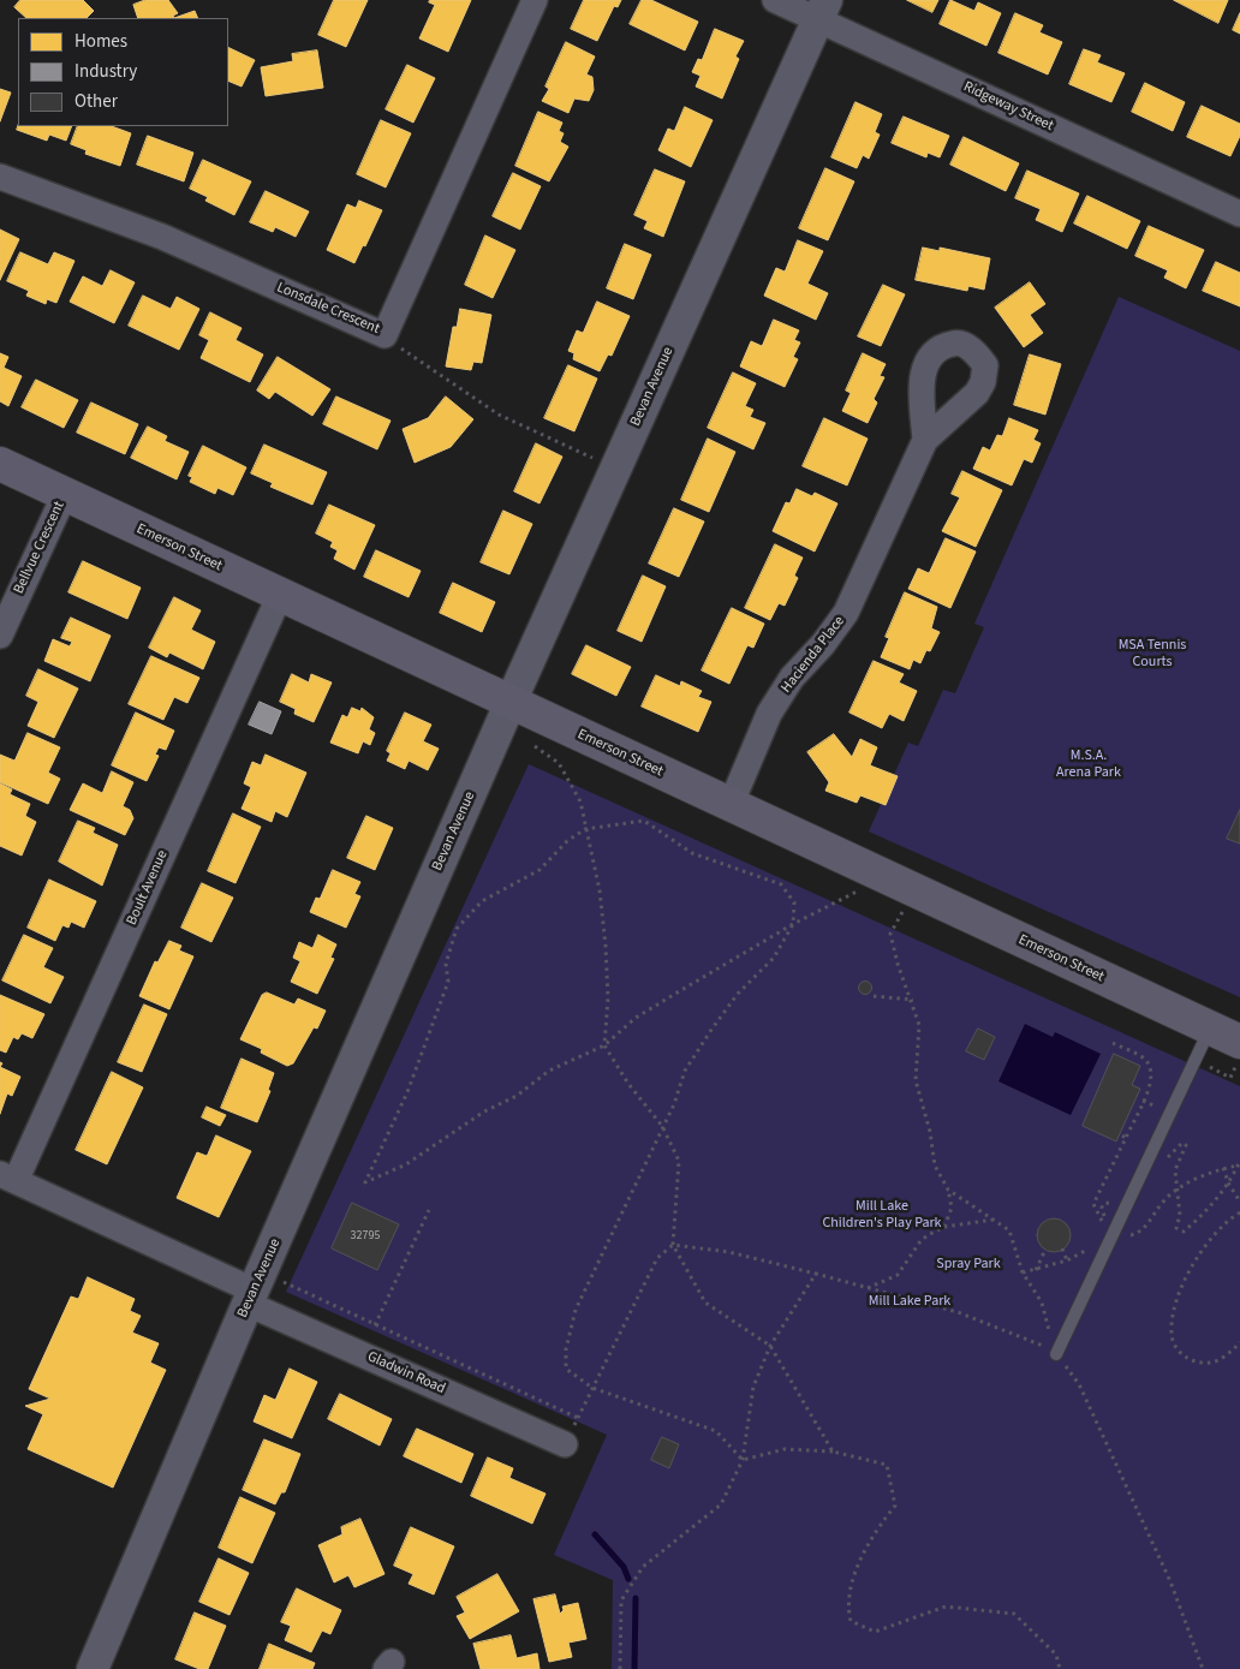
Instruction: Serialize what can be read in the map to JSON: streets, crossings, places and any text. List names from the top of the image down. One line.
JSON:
{"streets":{"main road":["Emerson Street"],"street":["Ridgeway Street","Lonsdale Crescent","Bevan Avenue","Bellvue Crescent","Hacienda Place","Boult Avenue","Gladwin Road"]},"crossings":[["Ridgeway Street","Bevan Avenue"],["Bevan Avenue","Emerson Street"],["Bevan Avenue","Gladwin Road"],["Bellvue Crescent","Emerson Street"],["Emerson Street","Hacienda Place"],["Emerson Street","Boult Avenue"],["Boult Avenue","Gladwin Road"]],"parks":["MSA Tennis Courts","M.S.A. Arena Park","Mill Lake Children's Play Park","Spray Park","Mill Lake Park"],"house_numbers":["32795"],"legend":["Homes","Industry","Other"]}
